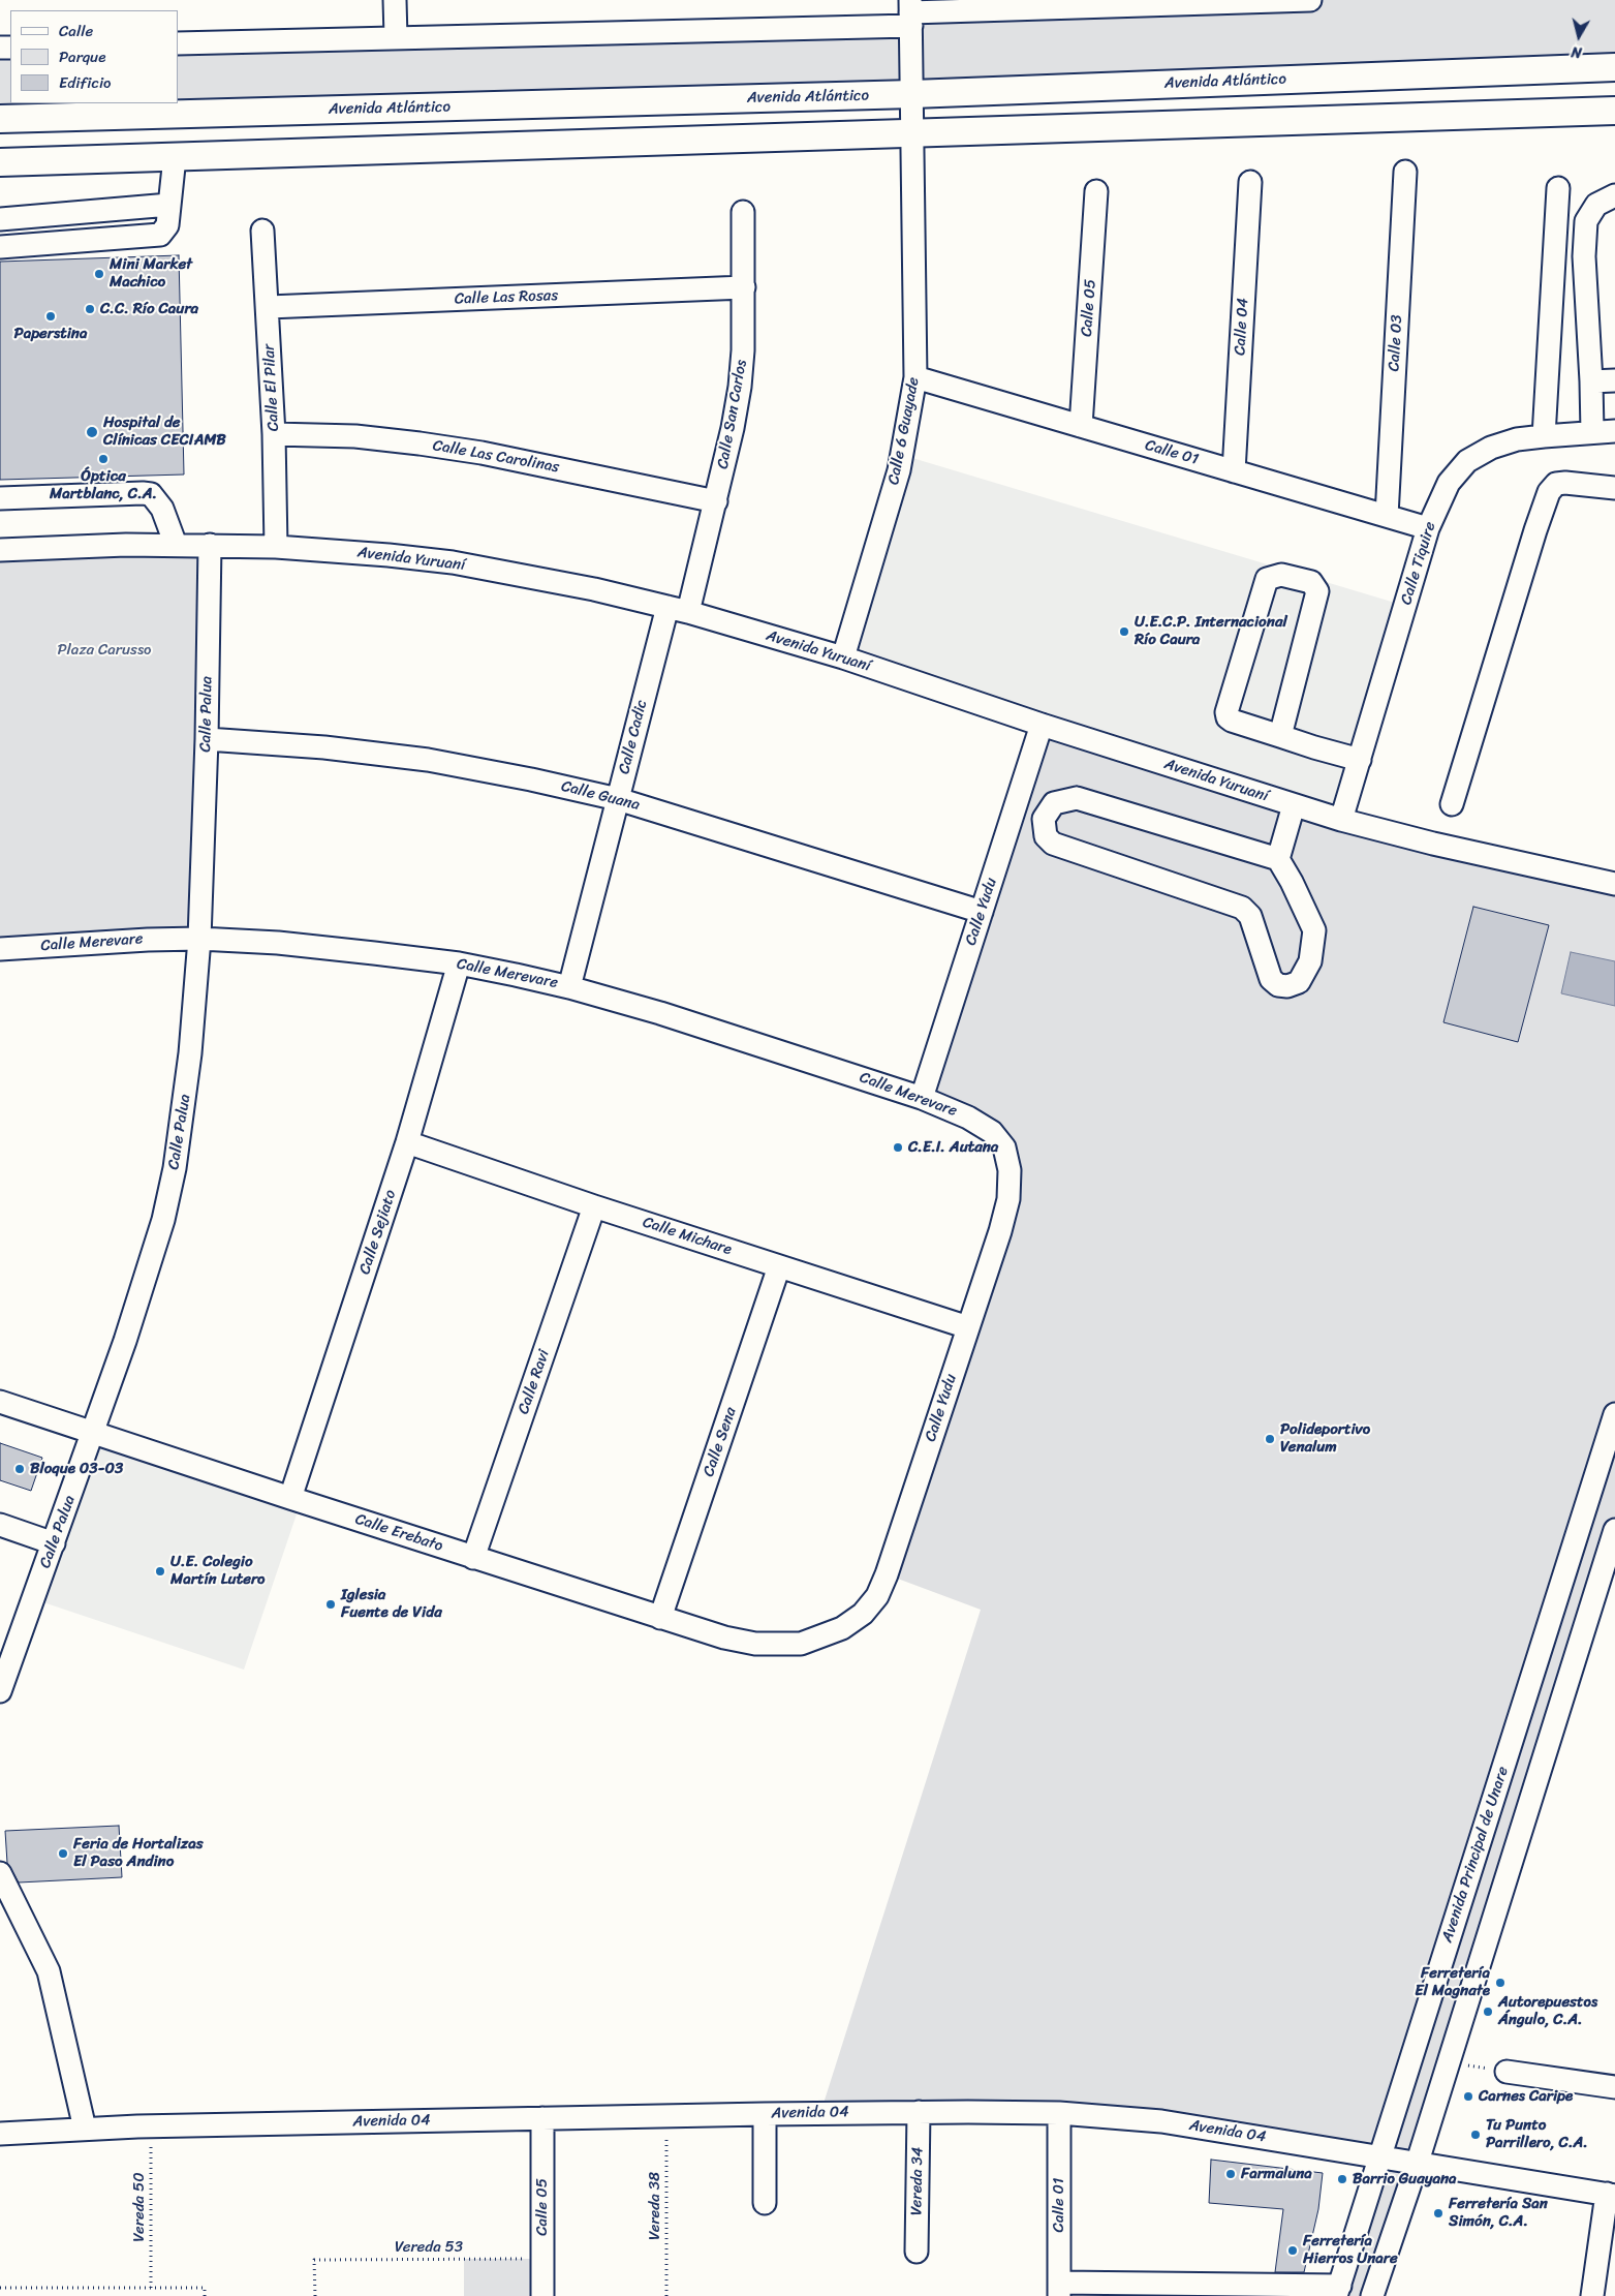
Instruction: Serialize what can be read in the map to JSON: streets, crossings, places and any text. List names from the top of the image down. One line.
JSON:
{"streets":{"main road":["Avenida Atlántico"],"street":["Calle Las Rosas","Calle 05","Calle 04","Calle 03","Calle El Pilar","Calle San Carlos","Calle 6 Guayade","Calle 01","Calle Las Carolinas","Avenida Yuruaní","Calle Tiquire","Calle Palua","Calle Cadic","Calle Guana","Calle Yudu","Calle Merevare","Calle Sejiato","Calle Michare","Calle Ravi","Calle Sena","Calle Erebato","Avenida Principal de Unare","Avenida 04","Vereda 34"],"path":["Vereda 38","Vereda 50","Vereda 53"]},"crossings":[["Avenida Atlántico","Calle 6 Guayade"],["Calle Las Rosas","Calle El Pilar"],["Calle Las Rosas","Calle San Carlos"],["Calle 05","Calle 01"],["Calle 05","Avenida 04"],["Calle 05","Vereda 53"],["Calle 04","Calle 01"],["Calle 03","Calle 01"],["Calle El Pilar","Calle Las Carolinas"],["Calle El Pilar","Avenida Yuruaní"],["Calle San Carlos","Calle Las Carolinas"],["Calle San Carlos","Avenida Yuruaní"],["Calle San Carlos","Calle Cadic"],["Calle 6 Guayade","Calle 01"],["Calle 6 Guayade","Avenida Yuruaní"],["Calle 01","Calle Tiquire"],["Calle 01","Avenida 04"],["Avenida Yuruaní","Calle Tiquire"],["Avenida Yuruaní","Calle Palua"],["Avenida Yuruaní","Calle Cadic"],["Avenida Yuruaní","Calle Yudu"],["Calle Palua","Calle Guana"],["Calle Palua","Calle Merevare"],["Calle Palua","Calle Erebato"],["Calle Cadic","Calle Guana"],["Calle Cadic","Calle Merevare"],["Calle Guana","Calle Yudu"],["Calle Yudu","Calle Merevare"],["Calle Yudu","Calle Michare"],["Calle Yudu","Calle Erebato"],["Calle Merevare","Calle Sejiato"],["Calle Sejiato","Calle Michare"],["Calle Sejiato","Calle Erebato"],["Calle Michare","Calle Ravi"],["Calle Michare","Calle Sena"],["Calle Ravi","Calle Erebato"],["Calle Sena","Calle Erebato"],["Avenida Principal de Unare","Avenida 04"],["Avenida 04","Vereda 34"],["Avenida 04","Vereda 38"],["Avenida 04","Vereda 50"]],"parks":["Plaza Carusso"],"places":["Mini Market Machico","C.C. Río Caura","Paperstina","Hospital de Clínicas CECIAMB","Óptica Martblanc, C.A.","U.E.C.P. Internacional Río Caura","C.E.I. Autana","Polideportivo Venalum","Bloque 03-03","U.E. Colegio Martín Lutero","Iglesia Fuente de Vida","Feria de Hortalizas El Paso Andino","Ferretería El Magnate","Autorepuestos Ángulo, C.A.","Carnes Caripe","Tu Punto Parrillero, C.A.","Farmaluna","Barrio Guayana","Ferretería San Simón, C.A.","Ferretería Hierros Unare"],"legend":["Calle","Parque","Edificio"],"north":"bottom"}
